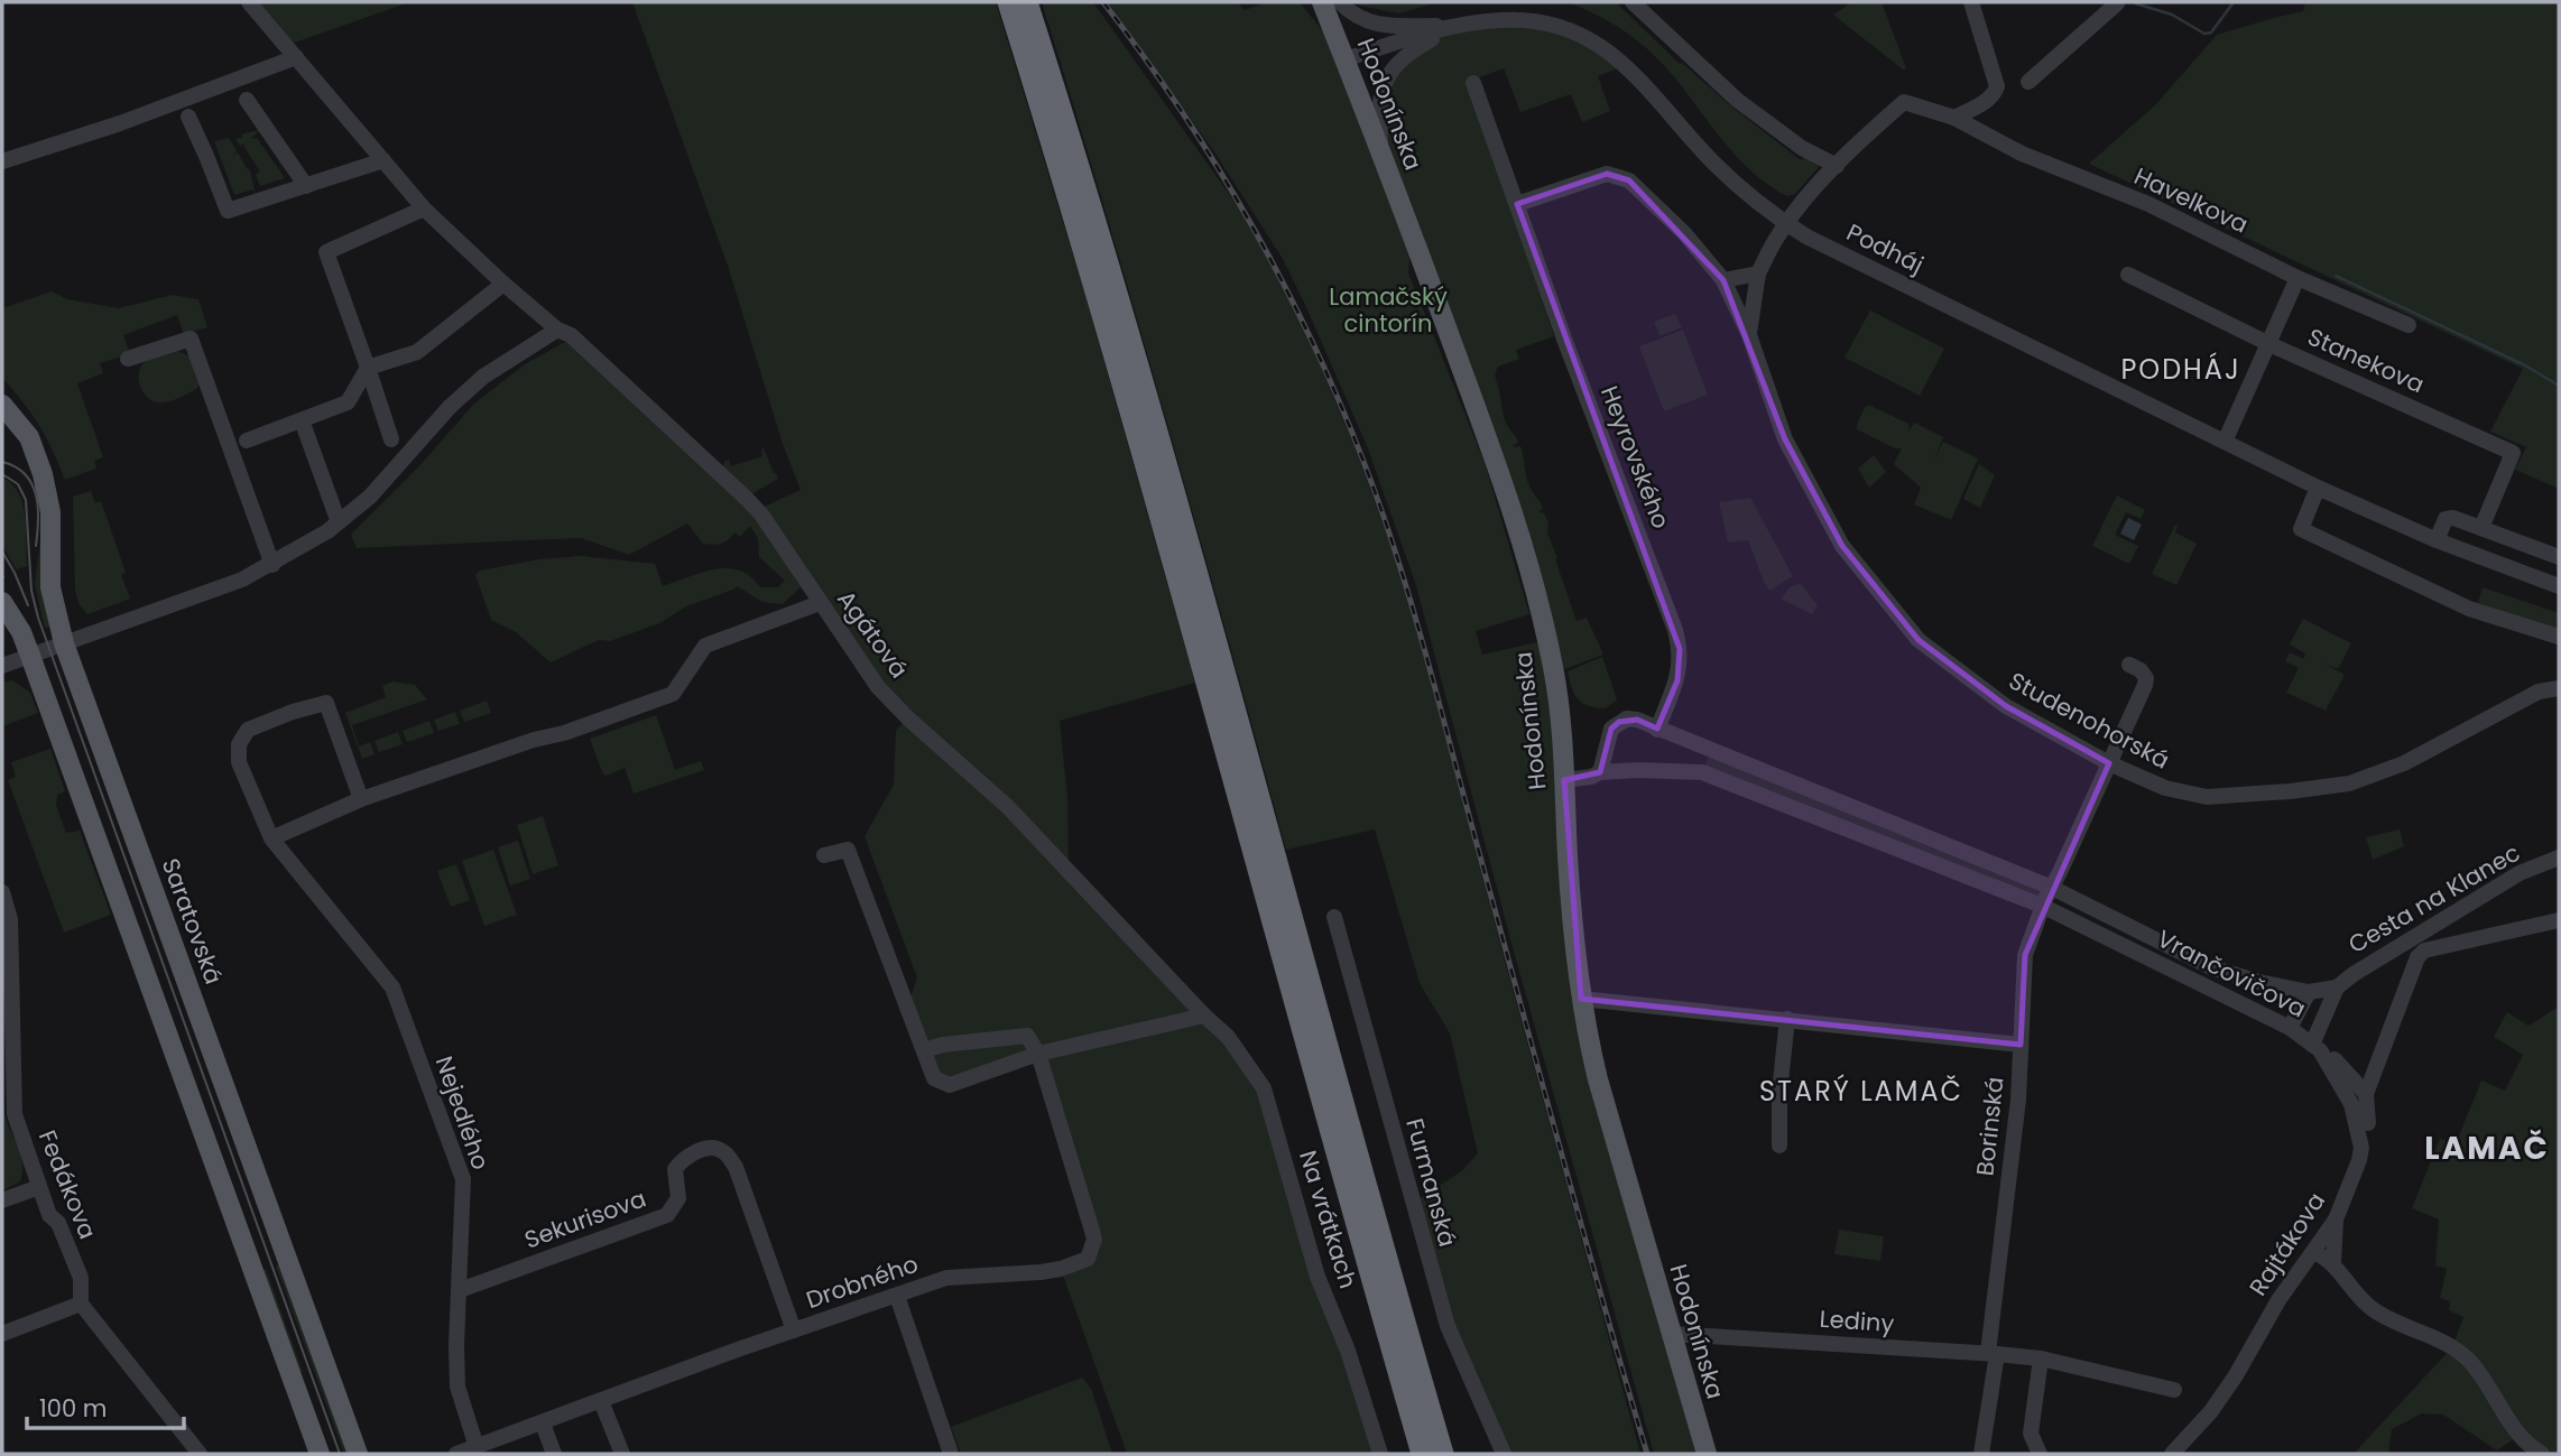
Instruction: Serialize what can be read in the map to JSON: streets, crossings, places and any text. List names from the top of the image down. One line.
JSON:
{"streets":{"main road":["Hodonínska","Saratovská"],"street":["Havelkova","Podháj","Stanekova","Heyrovského","Agátová","Studenohorská","Cesta na Klanec","Vrančovičova","Nejedlého","Borinská","Furmanská","Fedákova","Sekurisova","Na vrátkach","Rajtákova","Drobného","Lediny"]},"crossings":[["Hodonínska","Podháj"],["Hodonínska","Vrančovičova"],["Hodonínska","Lediny"],["Havelkova","Studenohorská"],["Podháj","Studenohorská"],["Heyrovského","Studenohorská"],["Heyrovského","Vrančovičova"],["Agátová","Na vrátkach"],["Studenohorská","Borinská"],["Cesta na Klanec","Vrančovičova"],["Vrančovičova","Borinská"],["Vrančovičova","Rajtákova"],["Nejedlého","Sekurisova"],["Nejedlého","Drobného"],["Borinská","Lediny"],["Sekurisova","Drobného"]],"districts":["PODHÁJ","STARÝ LAMAČ","LAMAČ"],"parks":["Lamačský cintorín"],"scale_bar":"100 m"}
